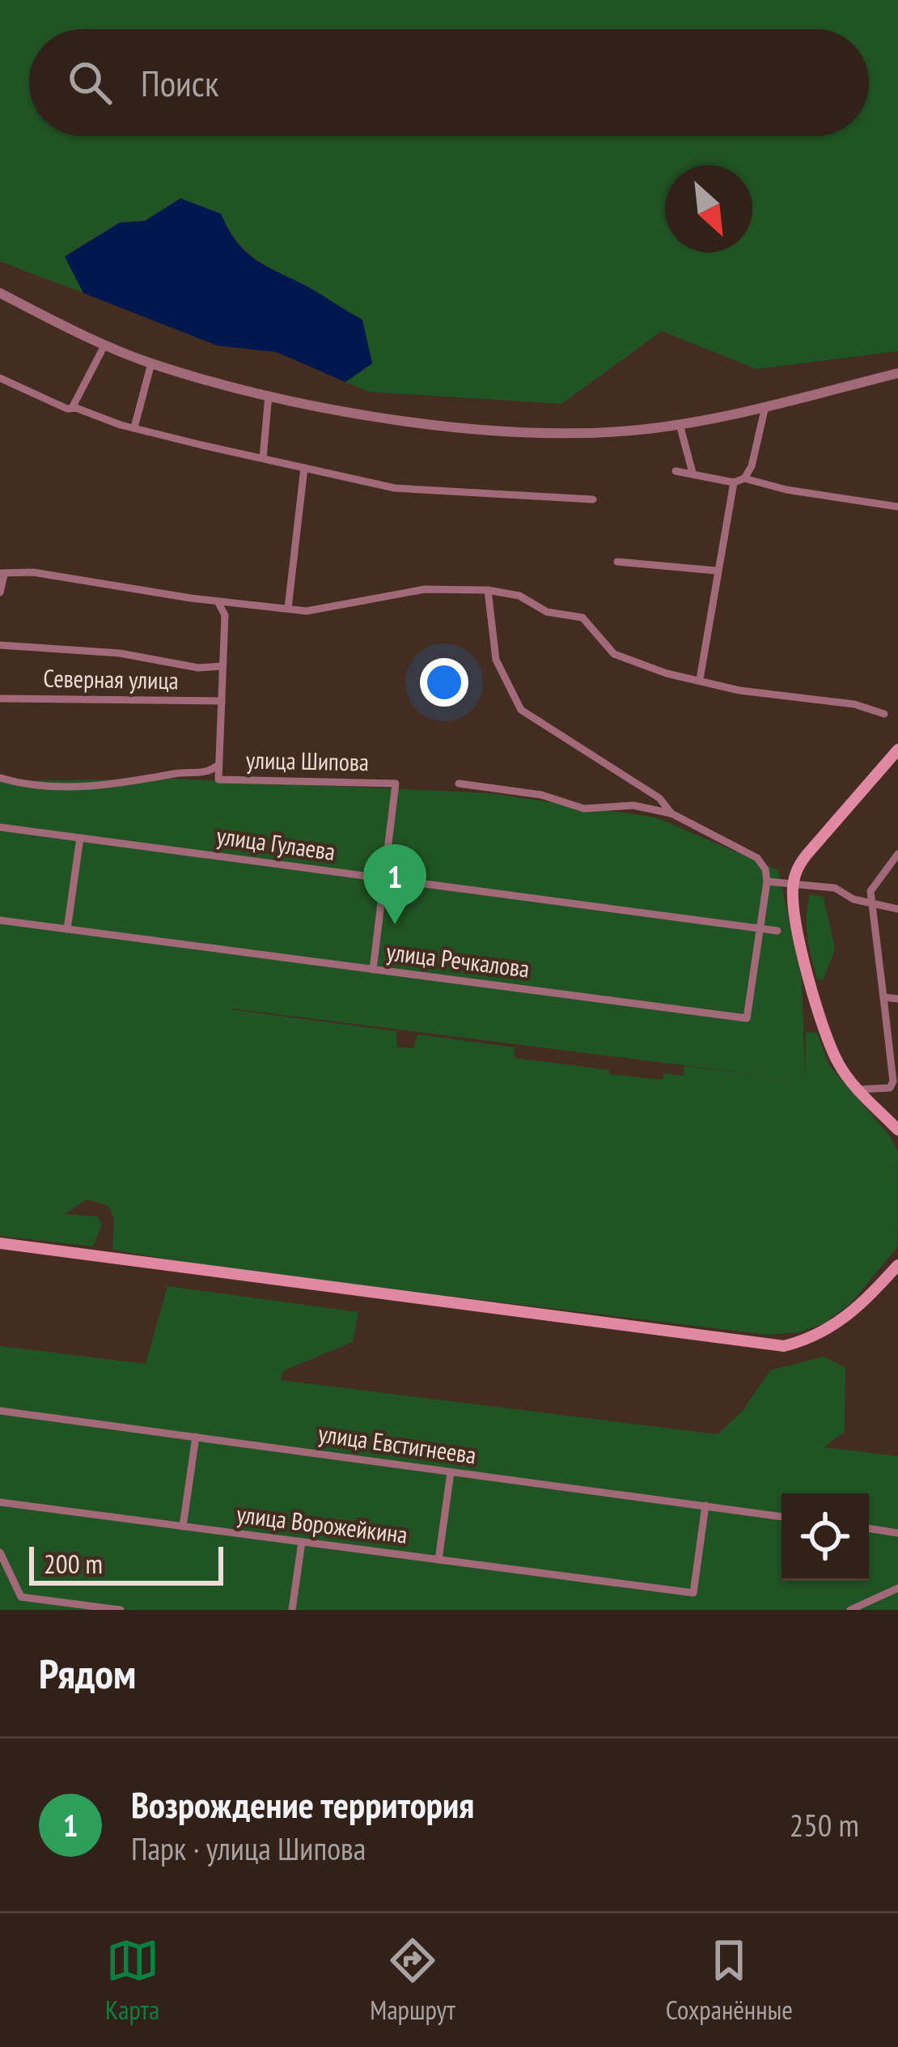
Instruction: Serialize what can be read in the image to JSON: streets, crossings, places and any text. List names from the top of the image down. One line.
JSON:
{"streets":{"street":["Северная улица","улица Шипова","улица Гулаева","улица Речкалова","улица Евстигнеева","улица Ворожейкина"]},"crossings":[["улица Шипова","улица Гулаева"],["улица Шипова","улица Речкалова"],["улица Гулаева","улица Речкалова"],["улица Евстигнеева","улица Ворожейкина"]],"scale_bar":"200 m","north":"bottom right","page":{"search":"Поиск","pins":"1","scale":"200 m","heading":"Рядом","list":[{"mark":"1","name":"Возрождение территория","note":"Парк · улица Шипова","value":"250 m"}],"nav":["Карта","Маршрут","Сохранённые"]}}
